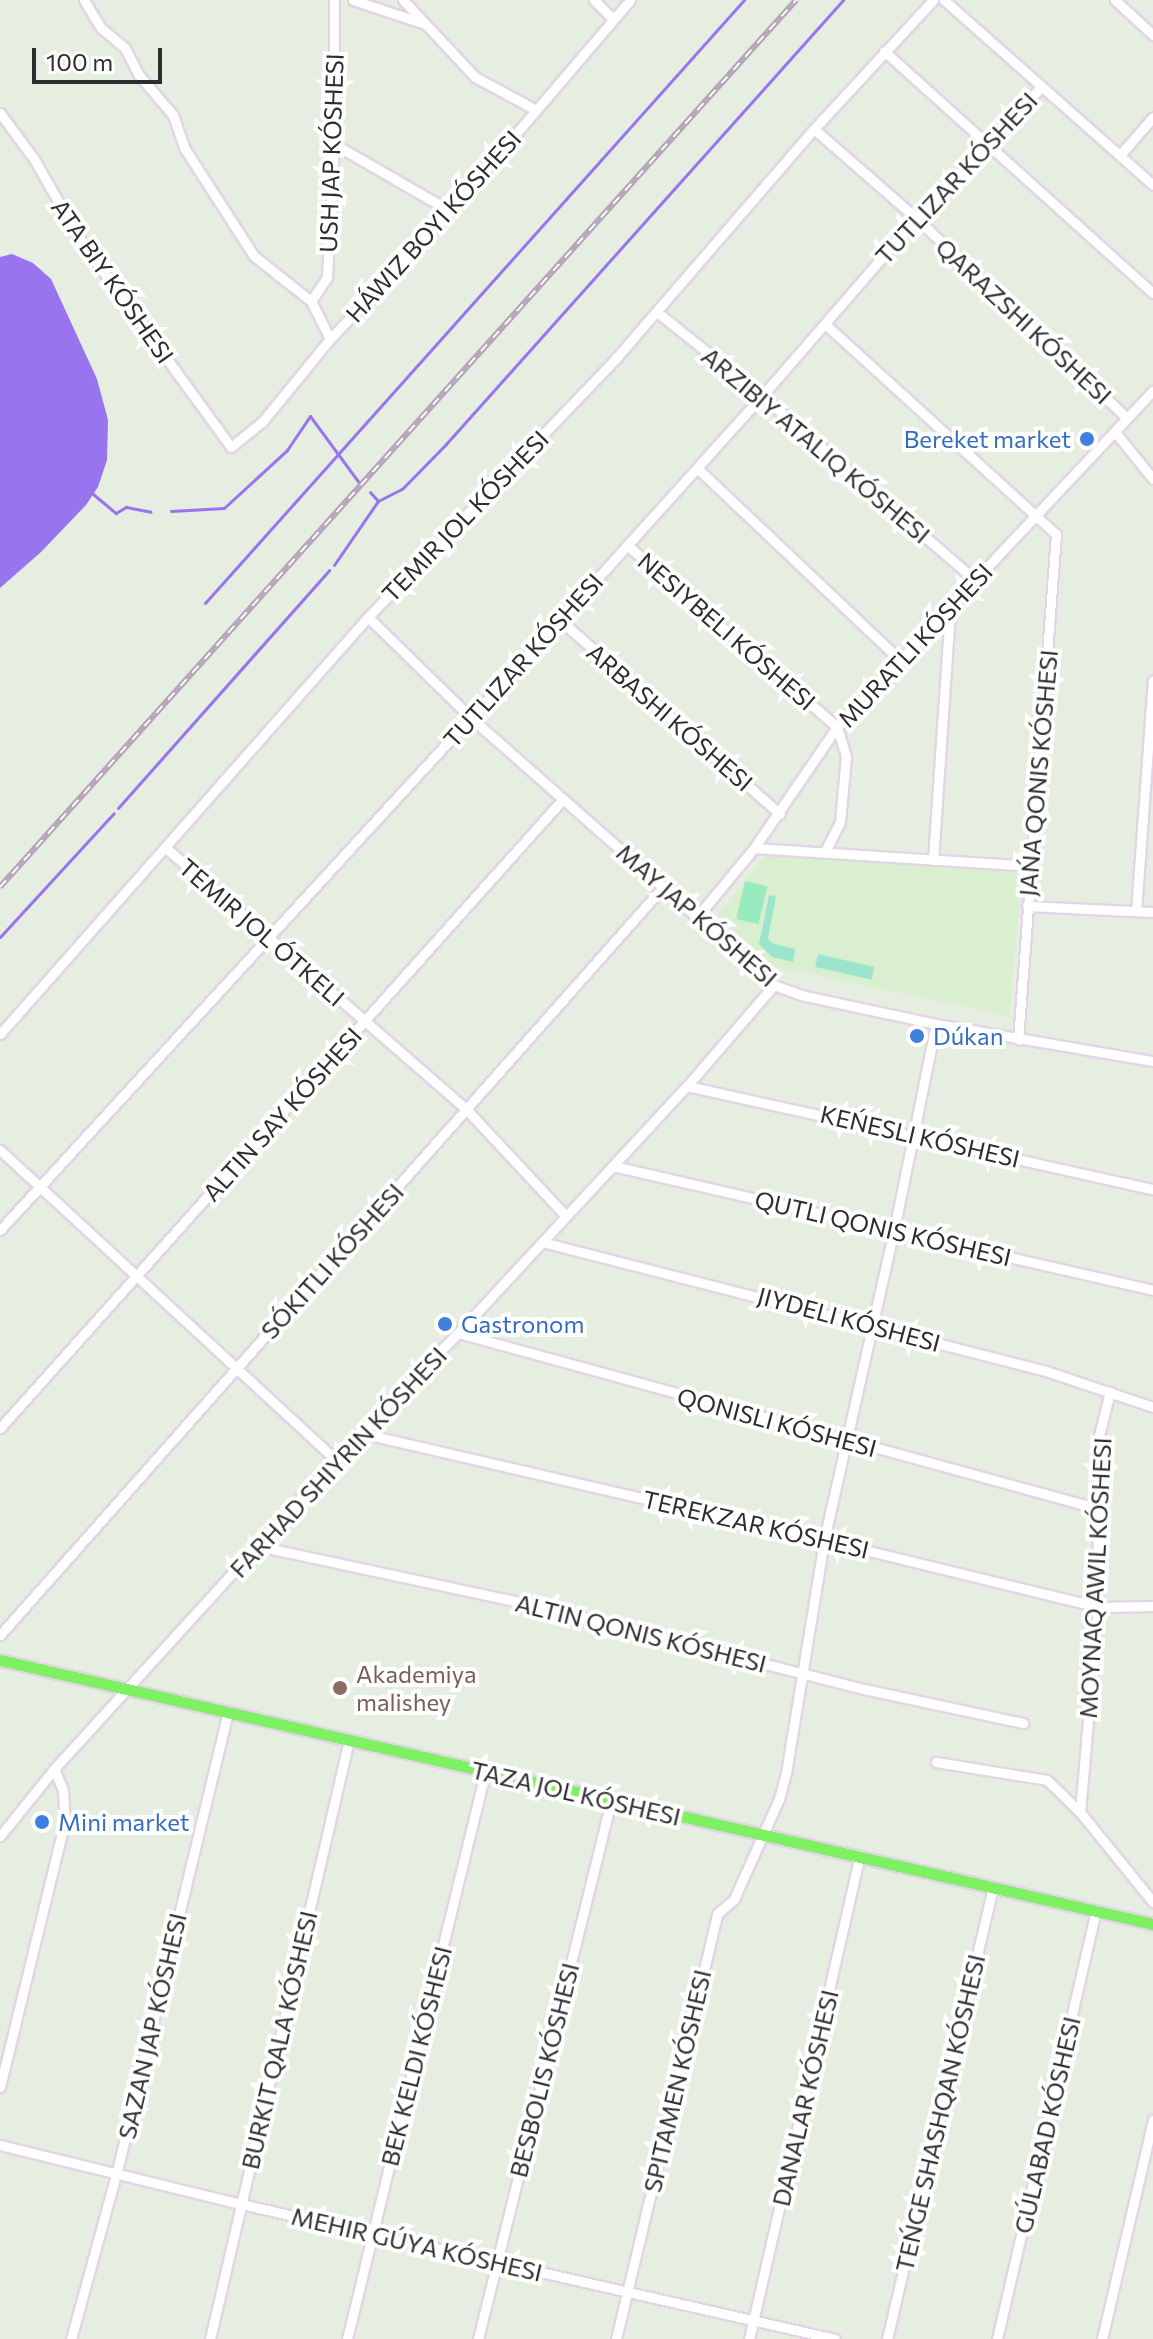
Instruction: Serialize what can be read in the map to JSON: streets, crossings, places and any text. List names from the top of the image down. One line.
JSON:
{"streets":{"main road":["TAZA JOL KÓSHESI"],"street":["USH JAP KÓSHESI","ATA BIY KÓSHESI","TEMIR JOL KÓSHESI","NESIYBELI KÓSHESI","MAY JAP KÓSHESI","TEMIR JOL ÓTKELI","KEŃESLI KÓSHESI","SÓKITLI KÓSHESI","JIYDELI KÓSHESI","FARHAD SHIYRIN KÓSHESI","TEREKZAR KÓSHESI","SAZAN JAP KÓSHESI","BURKIT QALA KÓSHESI","BEK KELDI KÓSHESI","SPITAMEN KÓSHESI","DANALAR KÓSHESI","TEŃGE SHASHQAN KÓSHESI","GÚLABAD KÓSHESI","MEHIR GÚYА KÓSHESI"]},"crossings":[["TEMIR JOL KÓSHESI","MAY JAP KÓSHESI"],["TEMIR JOL KÓSHESI","TEMIR JOL ÓTKELI"],["MAY JAP KÓSHESI","SÓKITLI KÓSHESI"],["MAY JAP KÓSHESI","FARHAD SHIYRIN KÓSHESI"],["MAY JAP KÓSHESI","SPITAMEN KÓSHESI"],["TEMIR JOL ÓTKELI","SÓKITLI KÓSHESI"],["TEMIR JOL ÓTKELI","FARHAD SHIYRIN KÓSHESI"],["KEŃESLI KÓSHESI","FARHAD SHIYRIN KÓSHESI"],["KEŃESLI KÓSHESI","SPITAMEN KÓSHESI"],["JIYDELI KÓSHESI","FARHAD SHIYRIN KÓSHESI"],["JIYDELI KÓSHESI","SPITAMEN KÓSHESI"],["FARHAD SHIYRIN KÓSHESI","TEREKZAR KÓSHESI"],["FARHAD SHIYRIN KÓSHESI","TAZA JOL KÓSHESI"],["TEREKZAR KÓSHESI","SPITAMEN KÓSHESI"],["TAZA JOL KÓSHESI","SAZAN JAP KÓSHESI"],["TAZA JOL KÓSHESI","BURKIT QALA KÓSHESI"],["TAZA JOL KÓSHESI","BEK KELDI KÓSHESI"],["TAZA JOL KÓSHESI","SPITAMEN KÓSHESI"],["TAZA JOL KÓSHESI","DANALAR KÓSHESI"],["TAZA JOL KÓSHESI","TEŃGE SHASHQAN KÓSHESI"],["TAZA JOL KÓSHESI","GÚLABAD KÓSHESI"],["SAZAN JAP KÓSHESI","MEHIR GÚYА KÓSHESI"],["BURKIT QALA KÓSHESI","MEHIR GÚYА KÓSHESI"],["BEK KELDI KÓSHESI","MEHIR GÚYА KÓSHESI"],["SPITAMEN KÓSHESI","MEHIR GÚYА KÓSHESI"],["DANALAR KÓSHESI","MEHIR GÚYА KÓSHESI"]],"places":["Bereket market","Dúkan","Gastronom","Akademiya malishey","Mini market"],"scale_bar":"100 m"}
